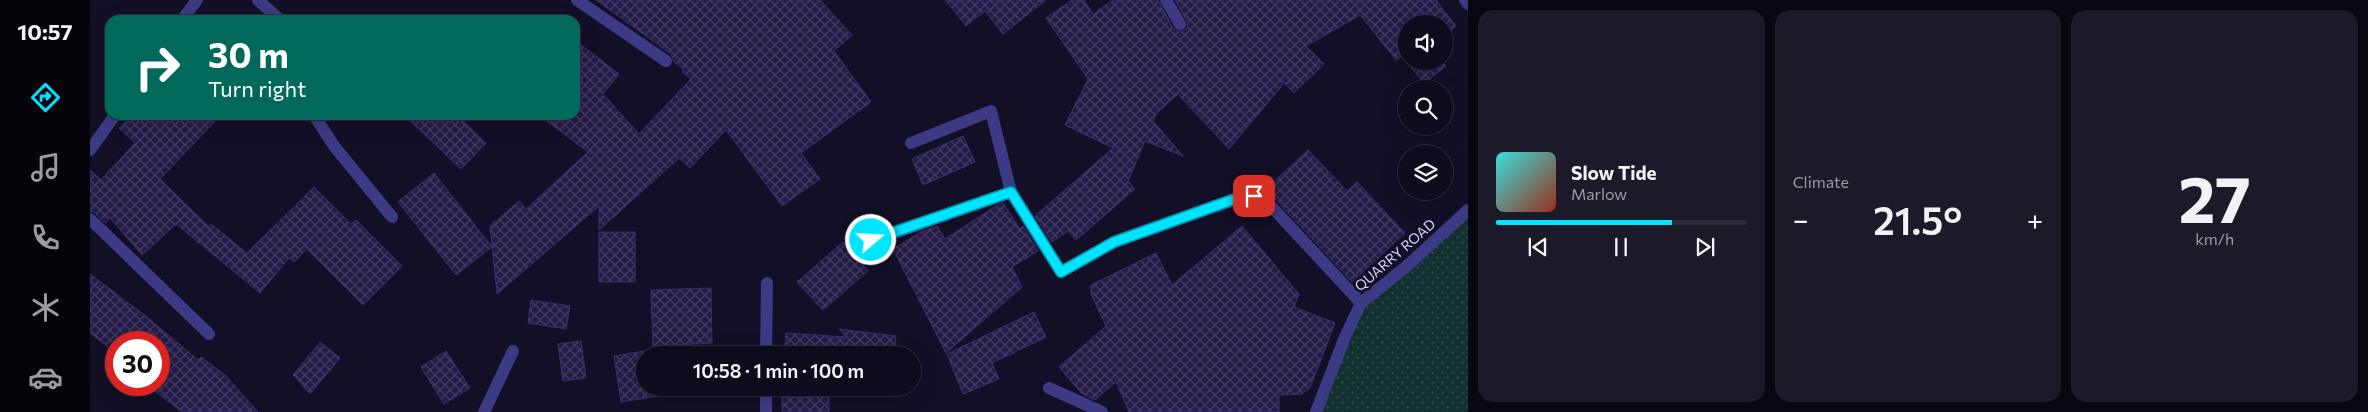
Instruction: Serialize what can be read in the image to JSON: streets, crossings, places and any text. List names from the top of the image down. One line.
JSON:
{"streets":{"street":["QUARRY ROAD"]},"page":{"tabs":"10:57","tile":["Climate",["27","km/h"]],"turn":["30 m","Turn right"],"song":["Slow Tide","Marlow"],"heat":["−","21.5°","+"],"limit":"30","trip":"10:58 · 1 min · 100 m"}}
